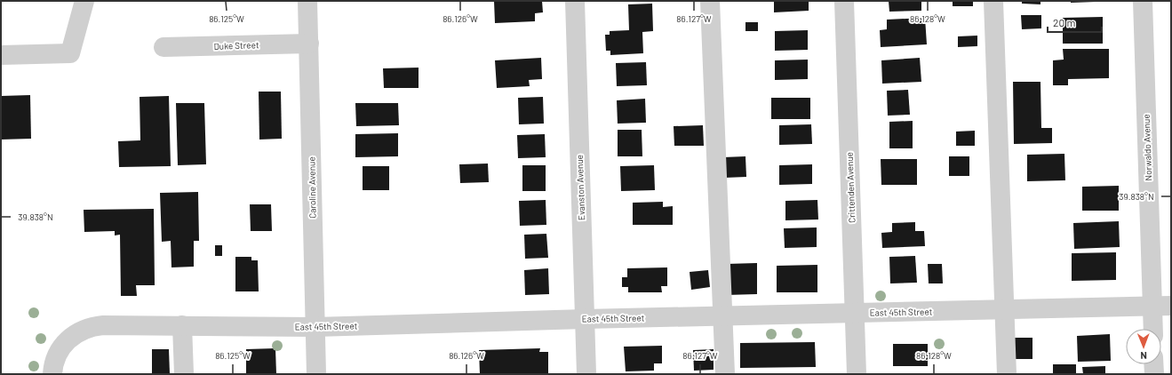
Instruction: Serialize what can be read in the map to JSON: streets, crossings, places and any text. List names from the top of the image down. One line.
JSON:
{"streets":{"street":["Duke Street","Norwaldo Avenue","Caroline Avenue","Evanston Avenue","Crittenden Avenue","East 45th Street"]},"crossings":[["Duke Street","Caroline Avenue"],["Norwaldo Avenue","East 45th Street"],["Caroline Avenue","East 45th Street"],["Evanston Avenue","East 45th Street"],["Crittenden Avenue","East 45th Street"]],"scale_bar":"20 m","north":"bottom","coordinates":["86.125°W","86.126°W","86.127°W","86.128°W","39.838°N"]}
